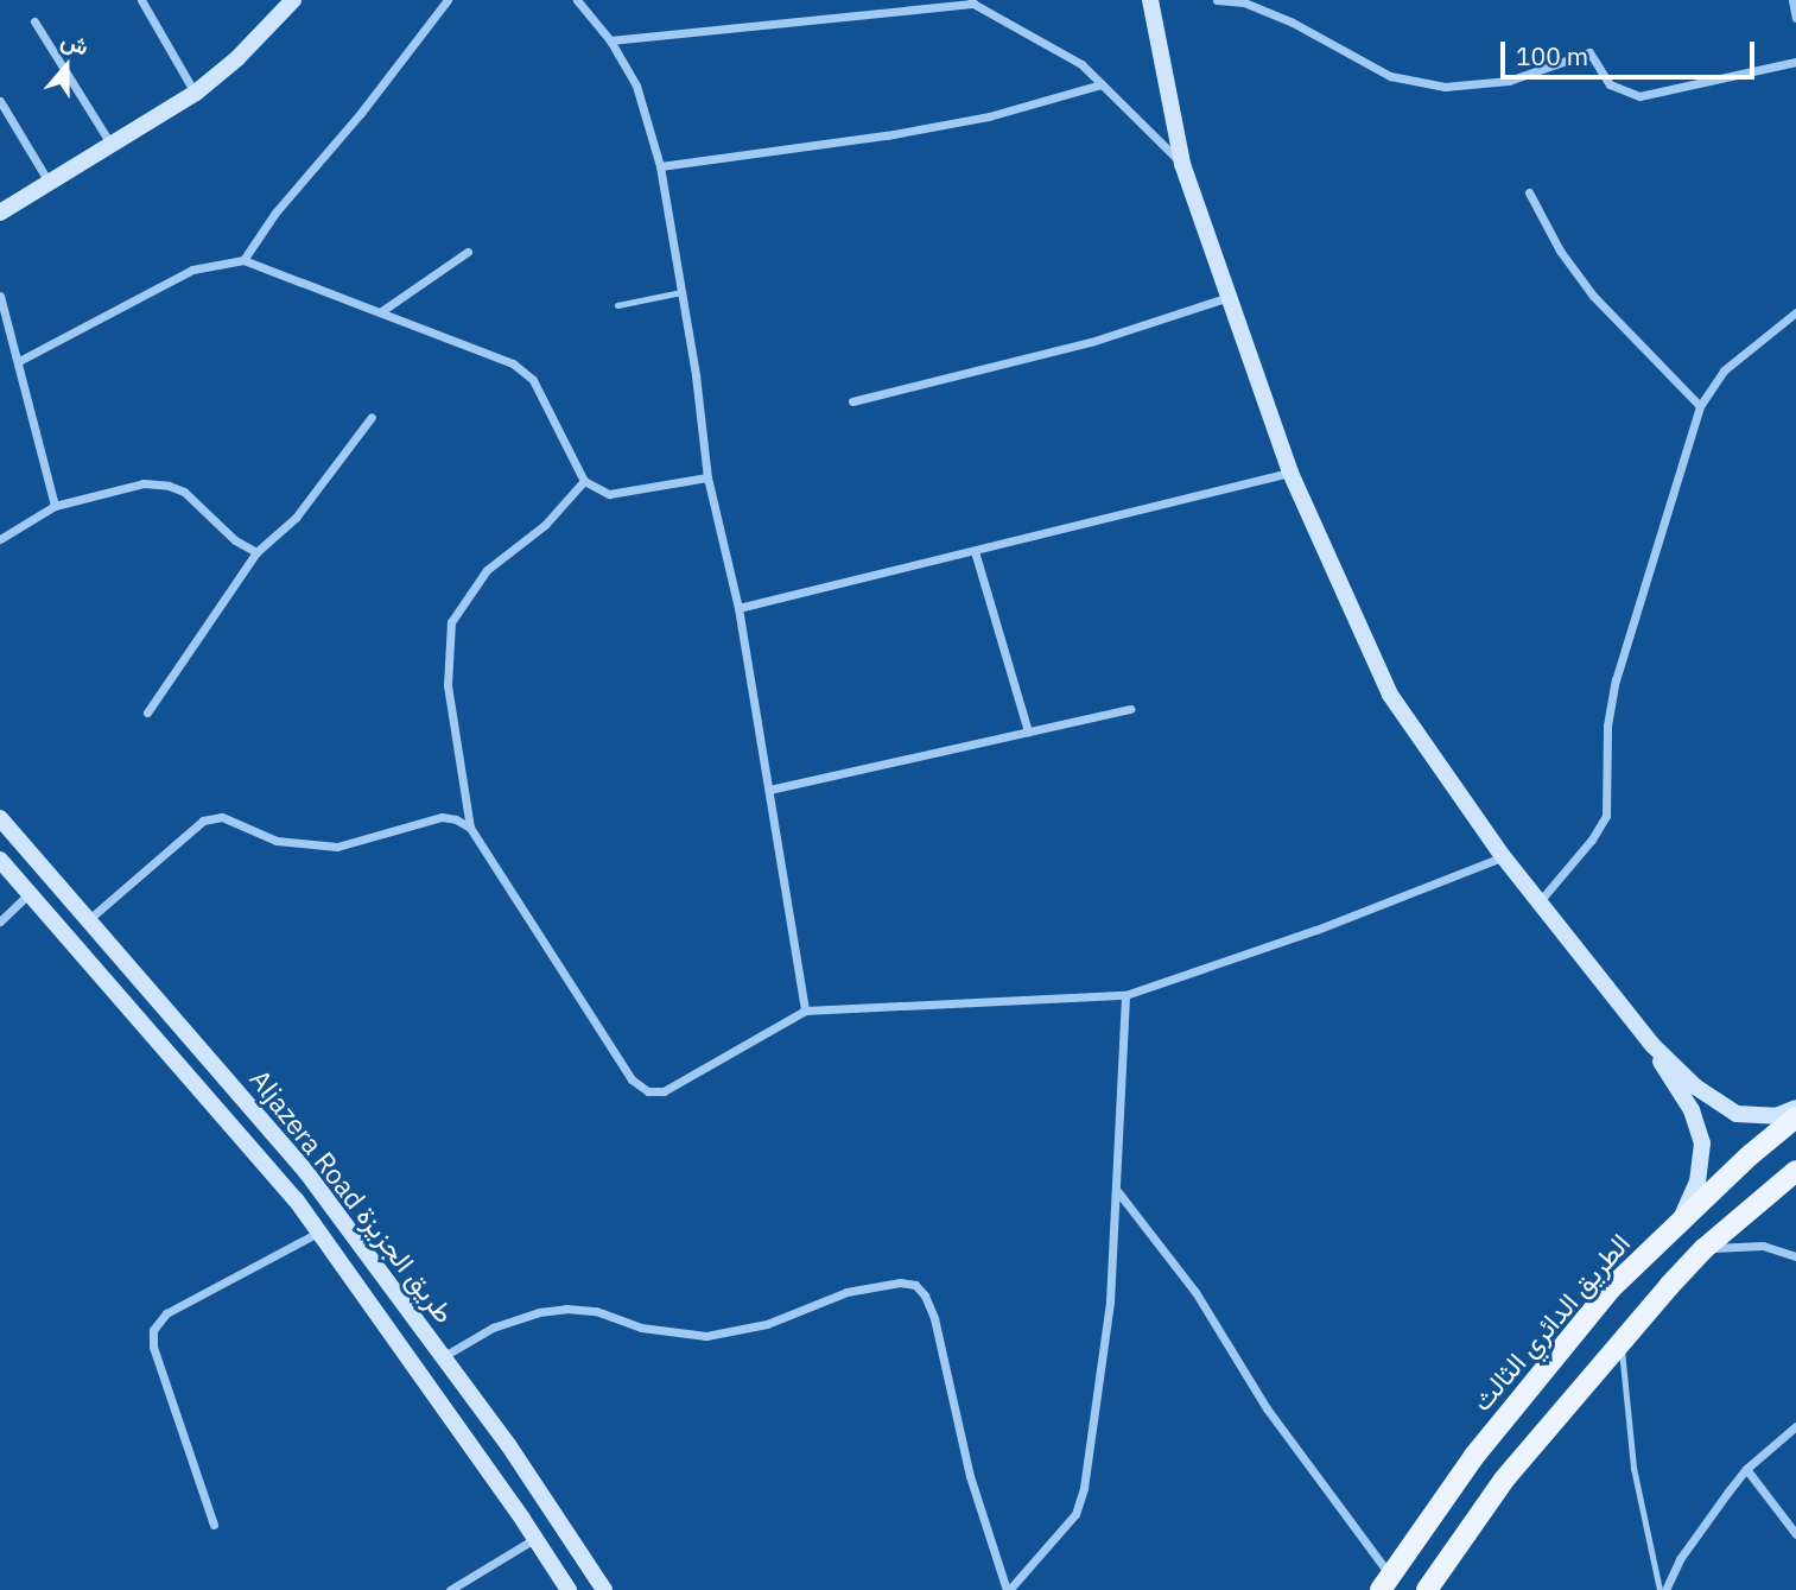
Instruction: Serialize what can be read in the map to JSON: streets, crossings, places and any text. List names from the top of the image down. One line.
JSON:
{"streets":{"main road":["الطريق الدائري الثالث"],"street":["Aljazera Road طريق الجزيزة"]},"scale_bar":"100 m","north":"top"}
